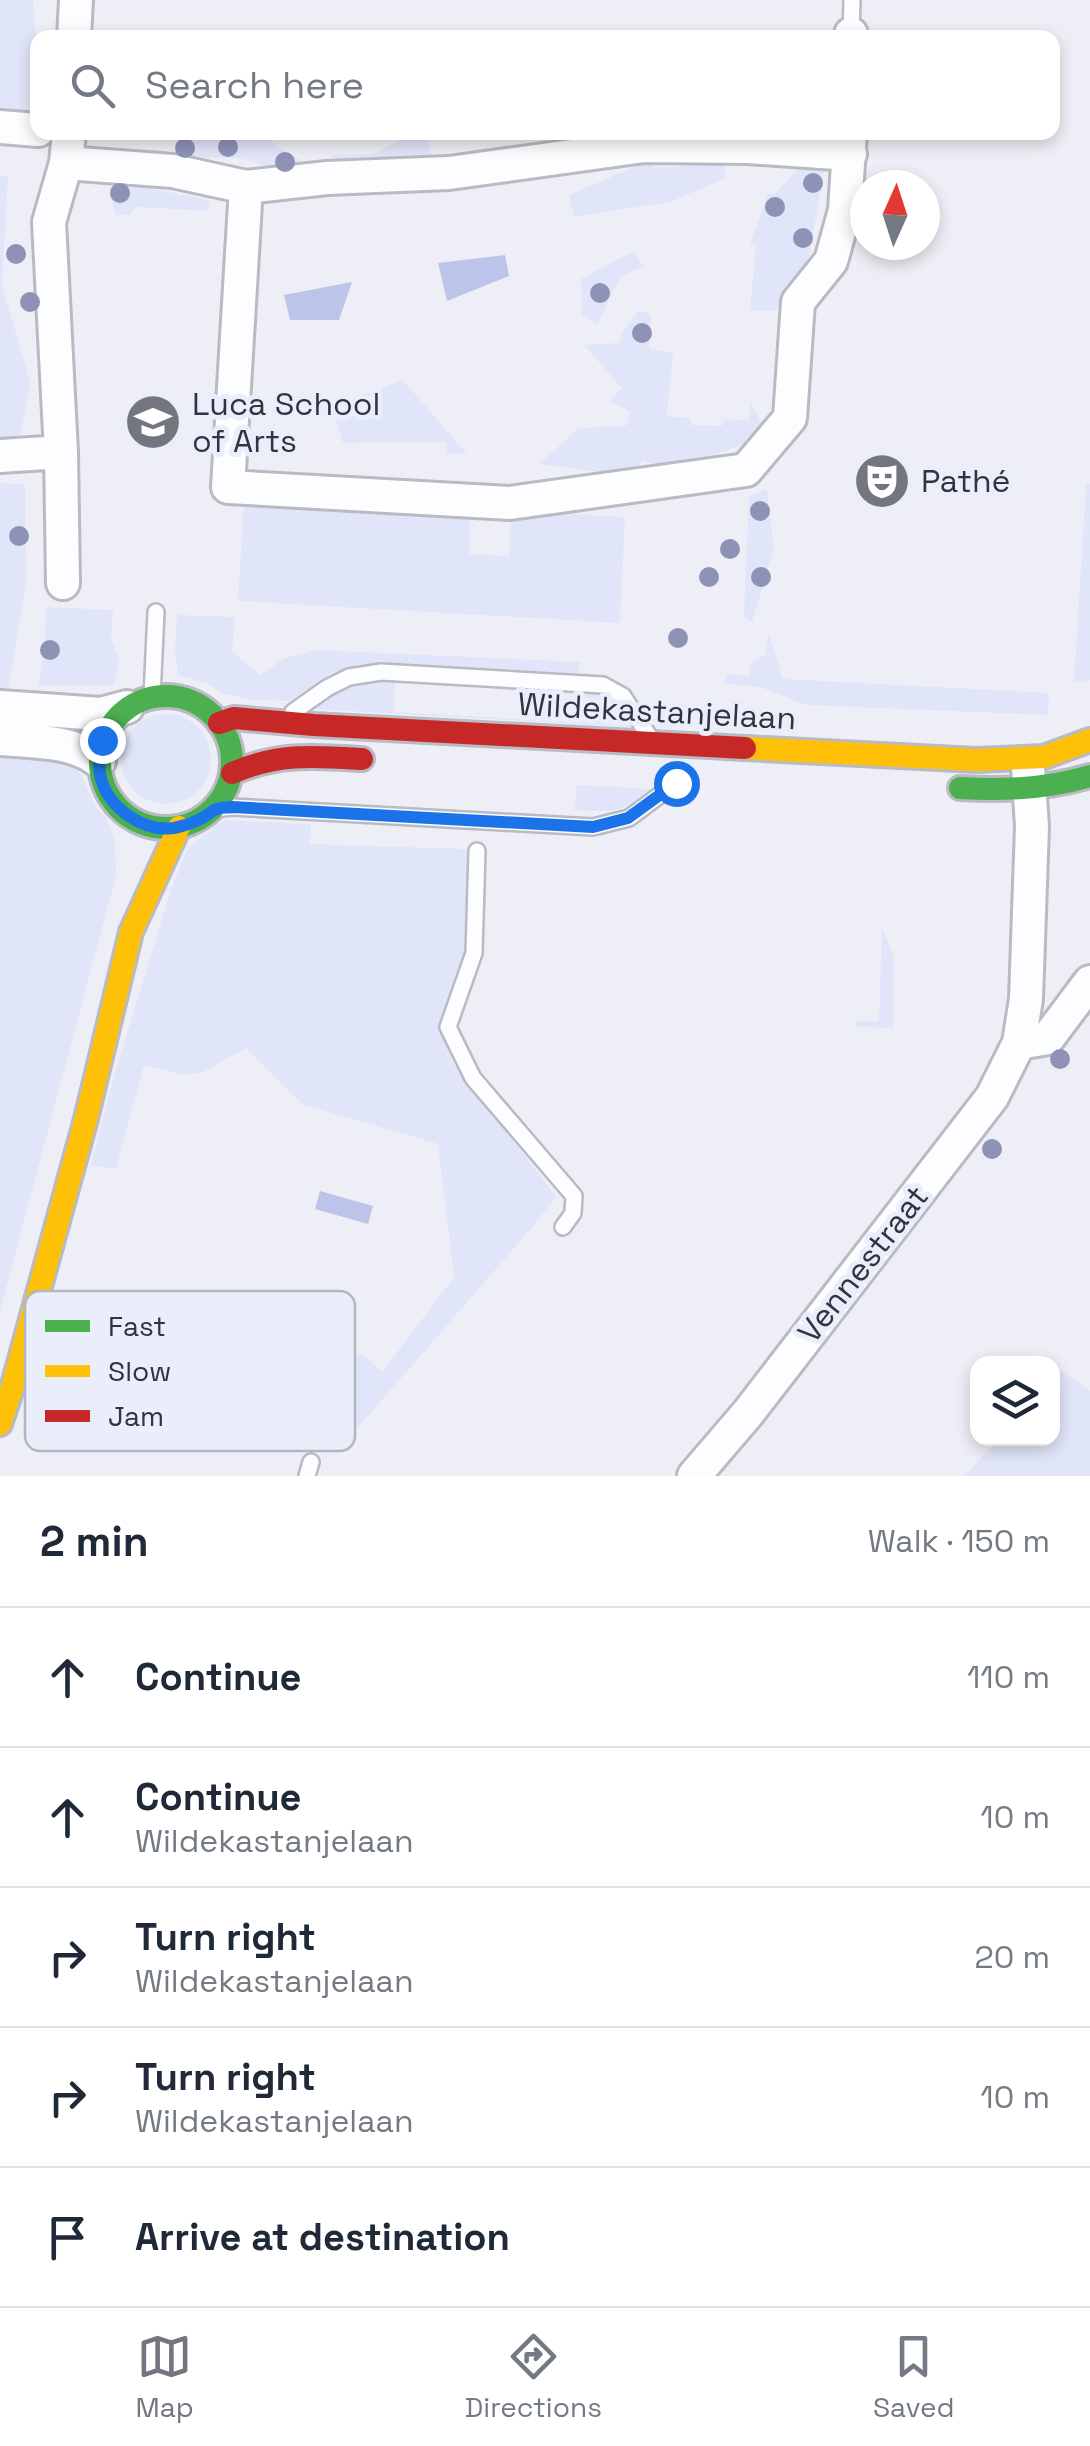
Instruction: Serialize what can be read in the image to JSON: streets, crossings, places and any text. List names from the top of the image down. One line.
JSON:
{"streets":{"street":["Wildekastanjelaan","Vennestraat"]},"crossings":[["Wildekastanjelaan","Vennestraat"]],"places":{"school or university":["Luca School of Arts"],"theatre":["Pathé"]},"legend":["Fast","Slow","Jam"],"north":"top","page":{"search":"Search here","heading":["2 min","Walk · 150 m"],"list":[["Continue","110 m"],["Continue","Wildekastanjelaan","10 m"],["Turn right","Wildekastanjelaan","20 m"],["Turn right","Wildekastanjelaan","10 m"],"Arrive at destination"],"nav":["Map","Directions","Saved"]}}
